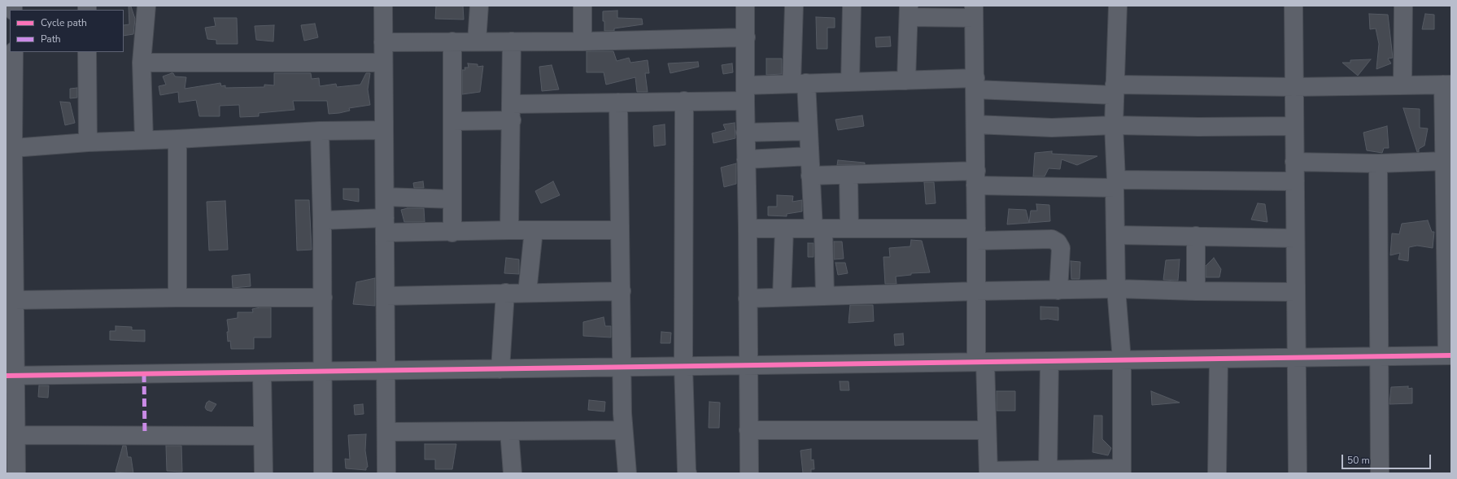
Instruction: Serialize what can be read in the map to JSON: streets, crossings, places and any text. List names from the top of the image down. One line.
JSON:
{"legend":["Cycle path","Path"],"scale_bar":"50 m"}
